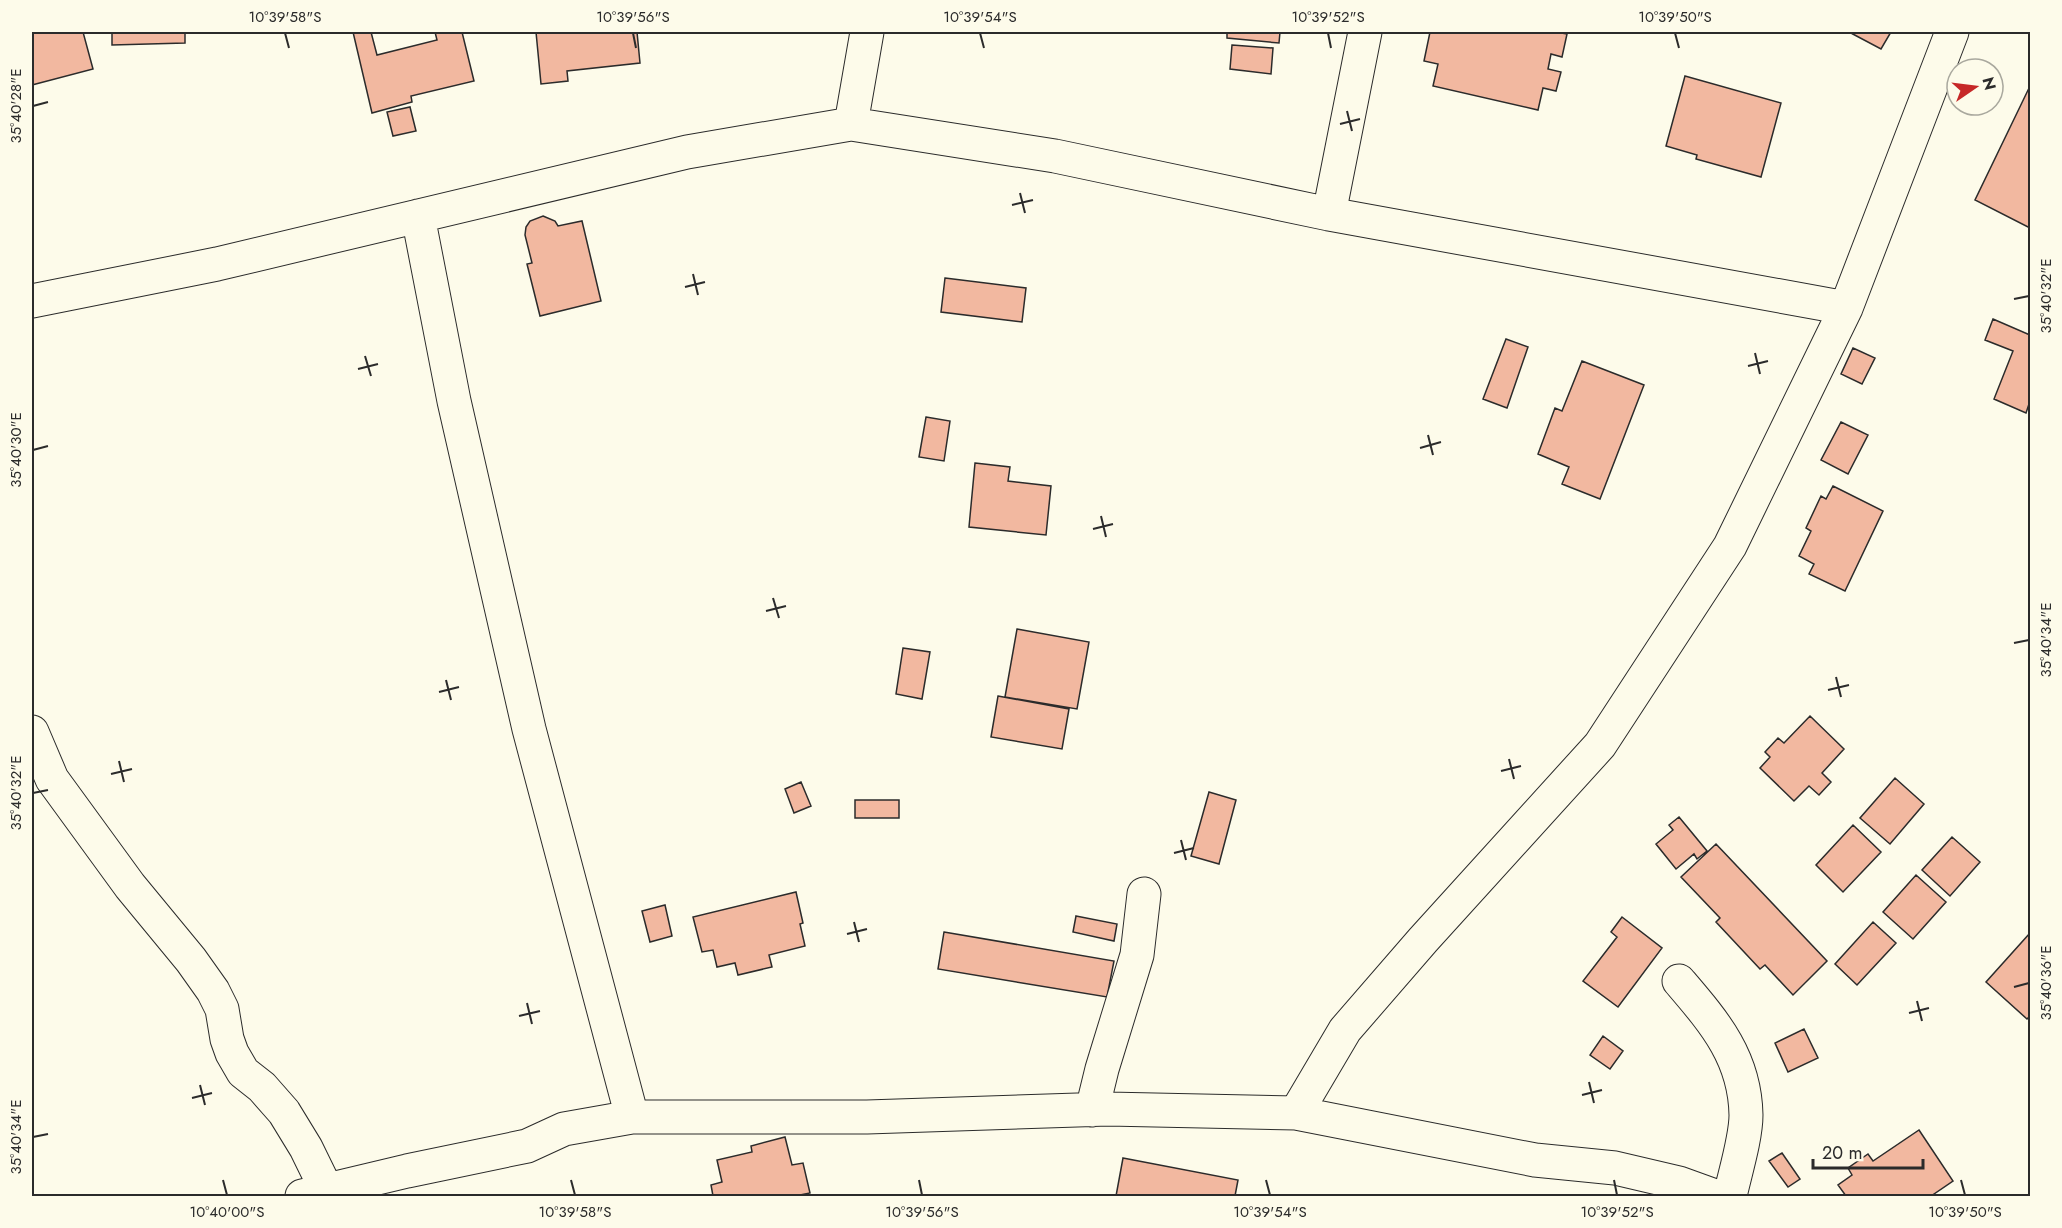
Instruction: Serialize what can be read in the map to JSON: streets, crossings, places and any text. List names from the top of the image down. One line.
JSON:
{"scale_bar":"20 m","north":"right","coordinates":["10°39'58\"S","10°39'56\"S","10°39'54\"S","10°39'52\"S","10°39'50\"S","35°40'28\"E","35°40'32\"E","35°40'30\"E","35°40'34\"E","35°40'36\"E","10°40'00\"S"]}
